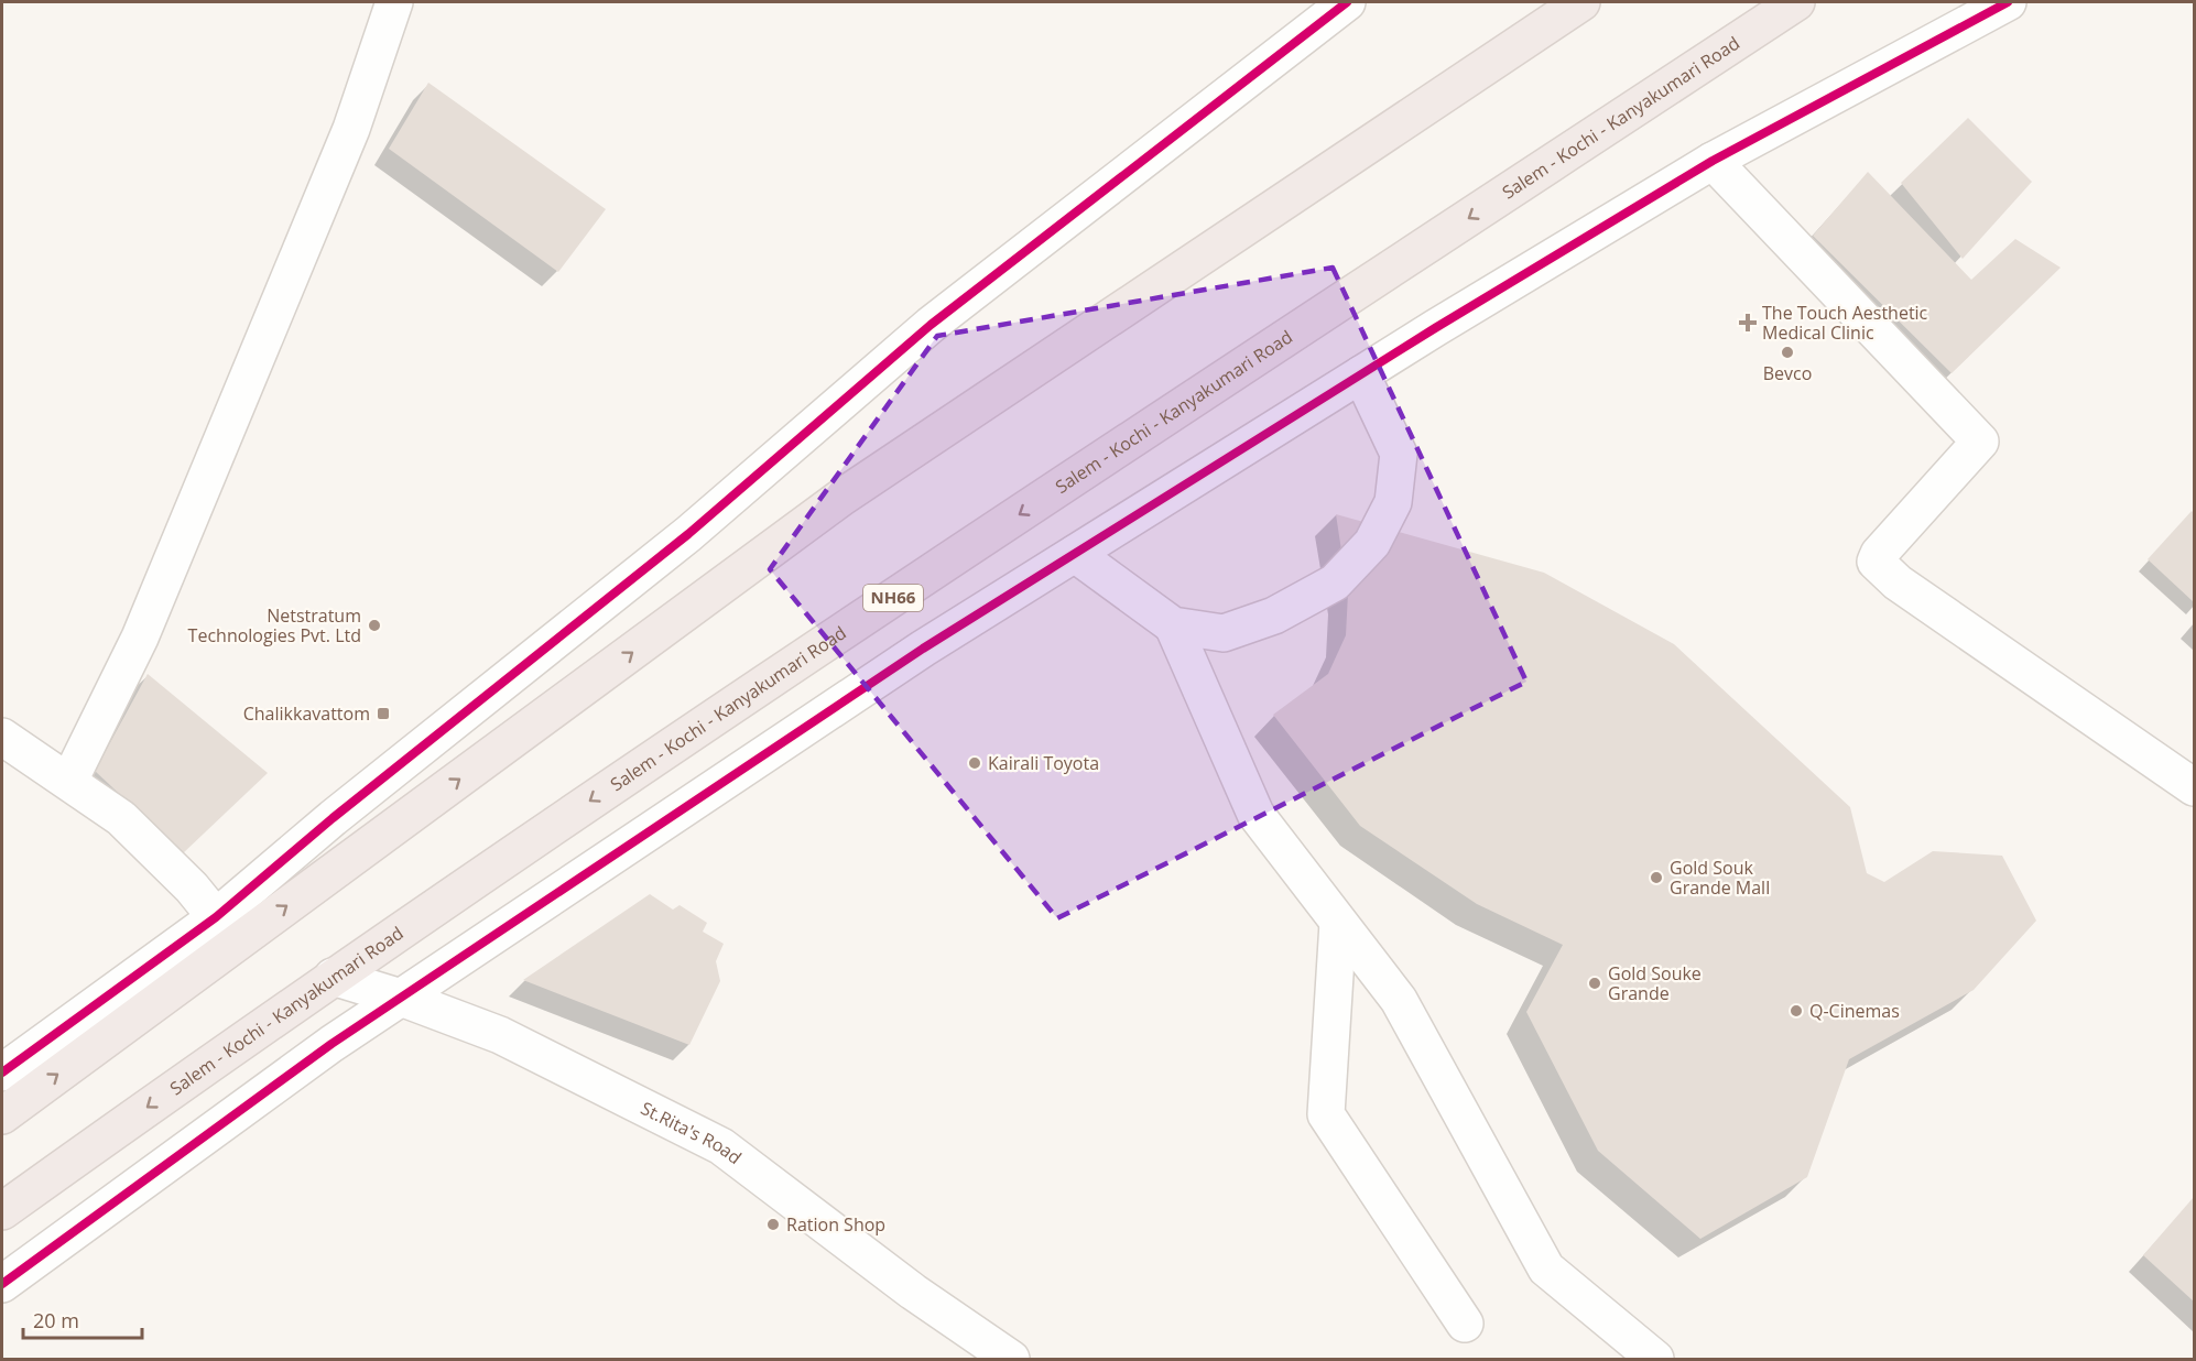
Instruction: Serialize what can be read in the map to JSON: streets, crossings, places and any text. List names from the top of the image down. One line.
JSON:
{"streets":{"highway":["Salem - Kochi - Kanyakumari Road","NH66"],"street":["St.Rita's Road"]},"crossings":[["Salem - Kochi - Kanyakumari Road","St.Rita's Road"]],"places":{"health":["The Touch Aesthetic Medical Clinic"],"other":["Bevco","Netstratum Technologies Pvt. Ltd","Kairali Toyota","Gold Souk Grande Mall","Gold Souke Grande","Q-Cinemas","Ration Shop"],"transit":["Chalikkavattom"]},"scale_bar":"20 m"}
